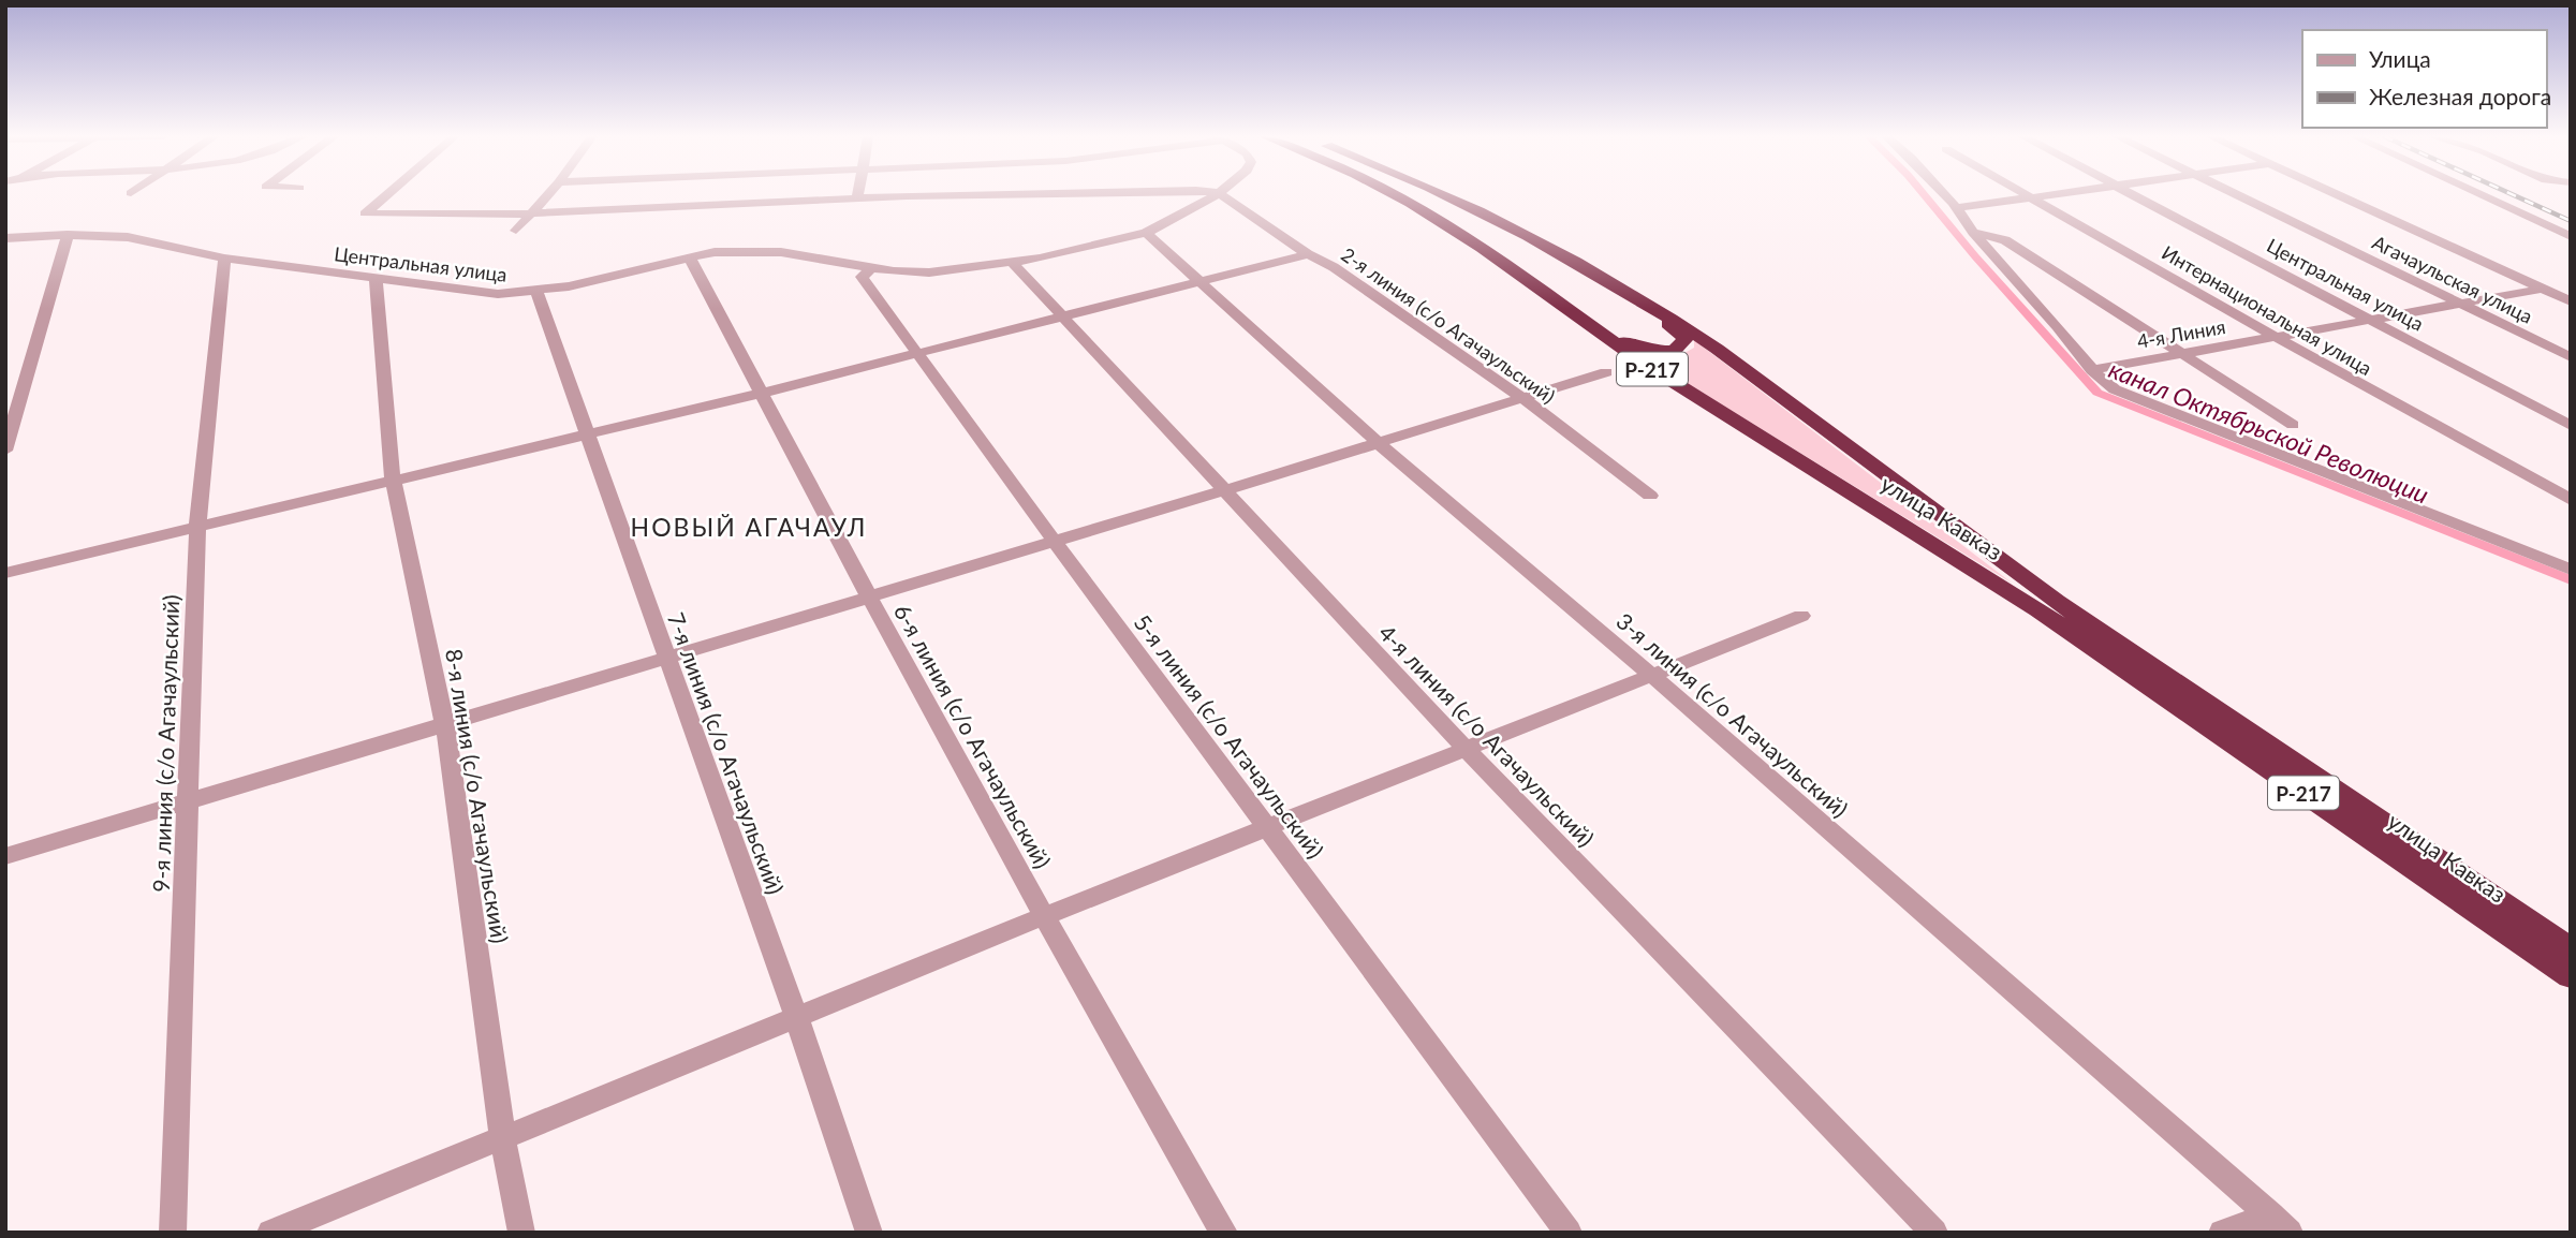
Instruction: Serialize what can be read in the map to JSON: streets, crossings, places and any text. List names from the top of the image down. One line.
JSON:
{"streets":{"highway":["Р-217","улица Кавказ"],"street":["Центральная улица","Агачаульская улица","Интернациональная улица","2-я линия (с/о Агачаульский)","4-я Линия","3-я линия (с/о Агачаульский)","4-я линия (с/о Агачаульский)","6-я линия (с/о Агачаульский)","5-я линия (с/о Агачаульский)","9-я линия (с/о Агачаульский)","7-я линия (с/о Агачаульский)","8-я линия (с/о Агачаульский)"]},"crossings":[["Центральная улица","4-я Линия"],["Центральная улица","3-я линия (с/о Агачаульский)"],["Центральная улица","4-я линия (с/о Агачаульский)"],["Центральная улица","6-я линия (с/о Агачаульский)"],["Центральная улица","5-я линия (с/о Агачаульский)"],["Центральная улица","9-я линия (с/о Агачаульский)"],["Центральная улица","7-я линия (с/о Агачаульский)"],["Центральная улица","8-я линия (с/о Агачаульский)"],["Агачаульская улица","4-я Линия"],["Интернациональная улица","4-я Линия"]],"districts":["НОВЫЙ АГАЧАУЛ"],"water":["канал Октябрьской Революции"],"legend":["Улица","Железная дорога"]}
